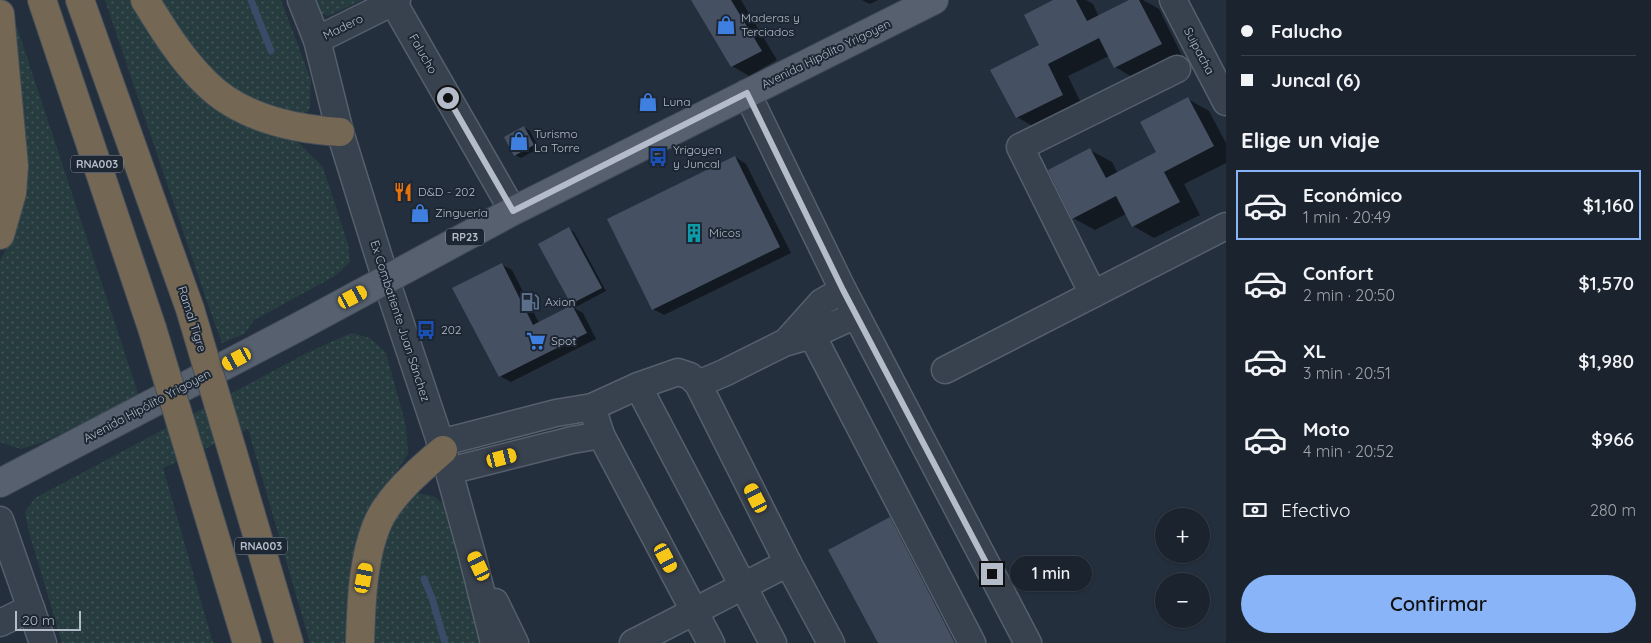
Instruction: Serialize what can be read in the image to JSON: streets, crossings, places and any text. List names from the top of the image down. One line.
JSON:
{"streets":{"highway":["RNA003","Ramal Tigre"],"main road":["Avenida Hipólito Yrigoyen","RP23"],"street":["Madero","Suipacha","Falucho","Ex Combatiente Juan Sánchez"]},"crossings":[["Madero","Falucho"],["Madero","Ex Combatiente Juan Sánchez"],["Falucho","Avenida Hipólito Yrigoyen"],["Avenida Hipólito Yrigoyen","Ex Combatiente Juan Sánchez"]],"places":{"shop":["Maderas y Terciados","Luna","Turismo La Torre","Zinguería"],"bus stop":["Yrigoyen y Juncal","202"],"restaurant":["D&D - 202"],"building":["Micos"],"fuel station":["Axion"],"supermarket":["Spot"]},"scale_bar":"20 m","page":{"banner":["Falucho","Juncal (6)"],"heading":"Elige un viaje","list":[{"name":"Económico","note":"1 min · 20:49","value":"$1,160"},{"name":"Confort","note":"2 min · 20:50","value":"$1,570"},{"name":"XL","note":"3 min · 20:51","value":"$1,980"},{"name":"Moto","note":"4 min · 20:52","value":"$966"}],"pay":["Efectivo","280 m"],"map_buttons":["+","−"],"bubble":"1 min","buttons":"Confirmar","scale":"20 m"}}
